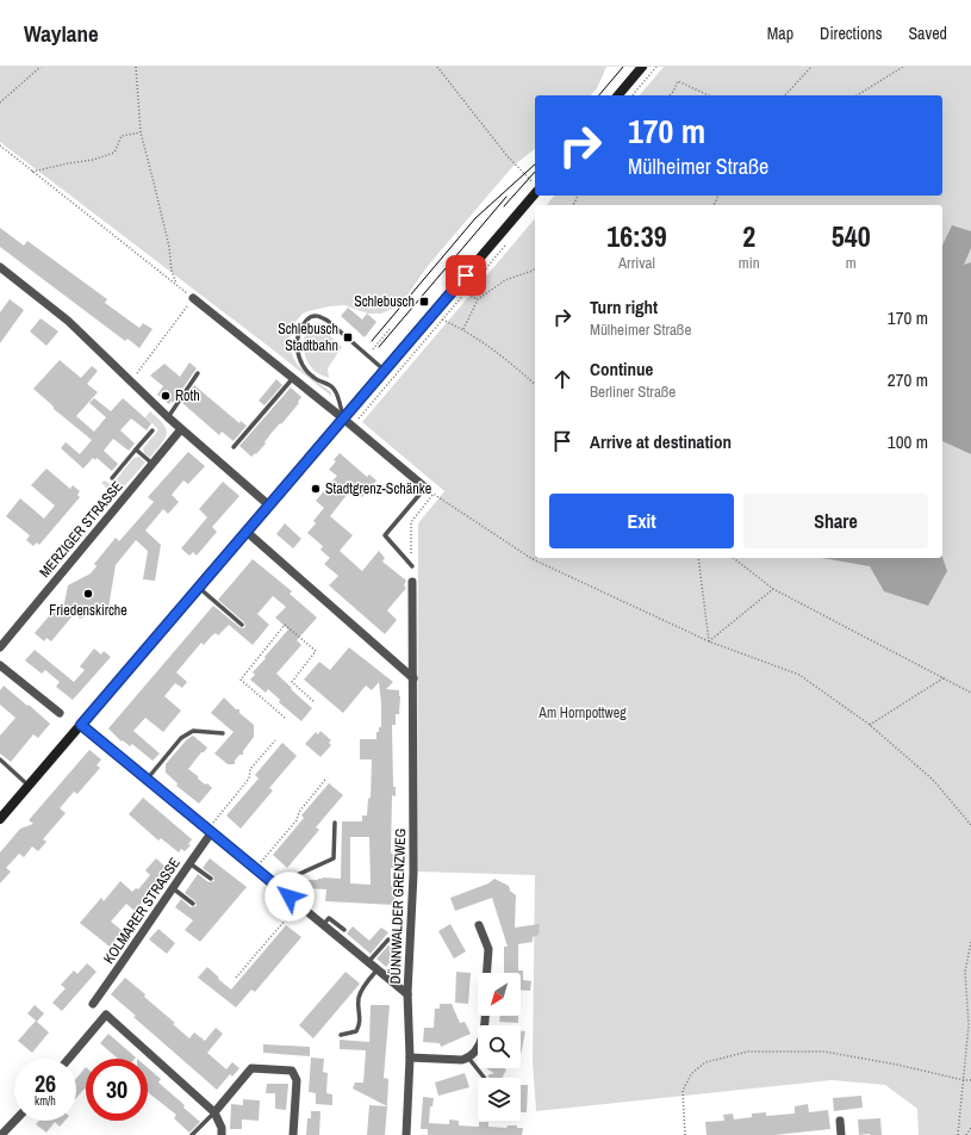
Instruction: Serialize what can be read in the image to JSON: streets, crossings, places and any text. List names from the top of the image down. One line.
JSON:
{"streets":{"street":["MERZIGER STRASSE","DÜNNWALDER GRENZWEG","KOLMARER STRASSE"]},"parks":["Am Hornpottweg"],"places":{"transit":["Schlebusch","Schlebusch Stadtbahn"],"other":["Roth","Stadtgrenz-Schänke","Friedenskirche"]},"north":"bottom left","page":{"header":"Waylane","nav":["Map","Directions","Saved"],"turn":["170 m","Mülheimer Straße"],"eta":["16:39","Arrival","2","min","540","m"],"list":[{"name":"Turn right","note":"Mülheimer Straße","value":"170 m"},{"name":"Continue","note":"Berliner Straße","value":"270 m"},{"name":"Arrive at destination","value":"100 m"}],"buttons":["Exit","Share"],"speed":"26 km/h","limit":"30"}}
